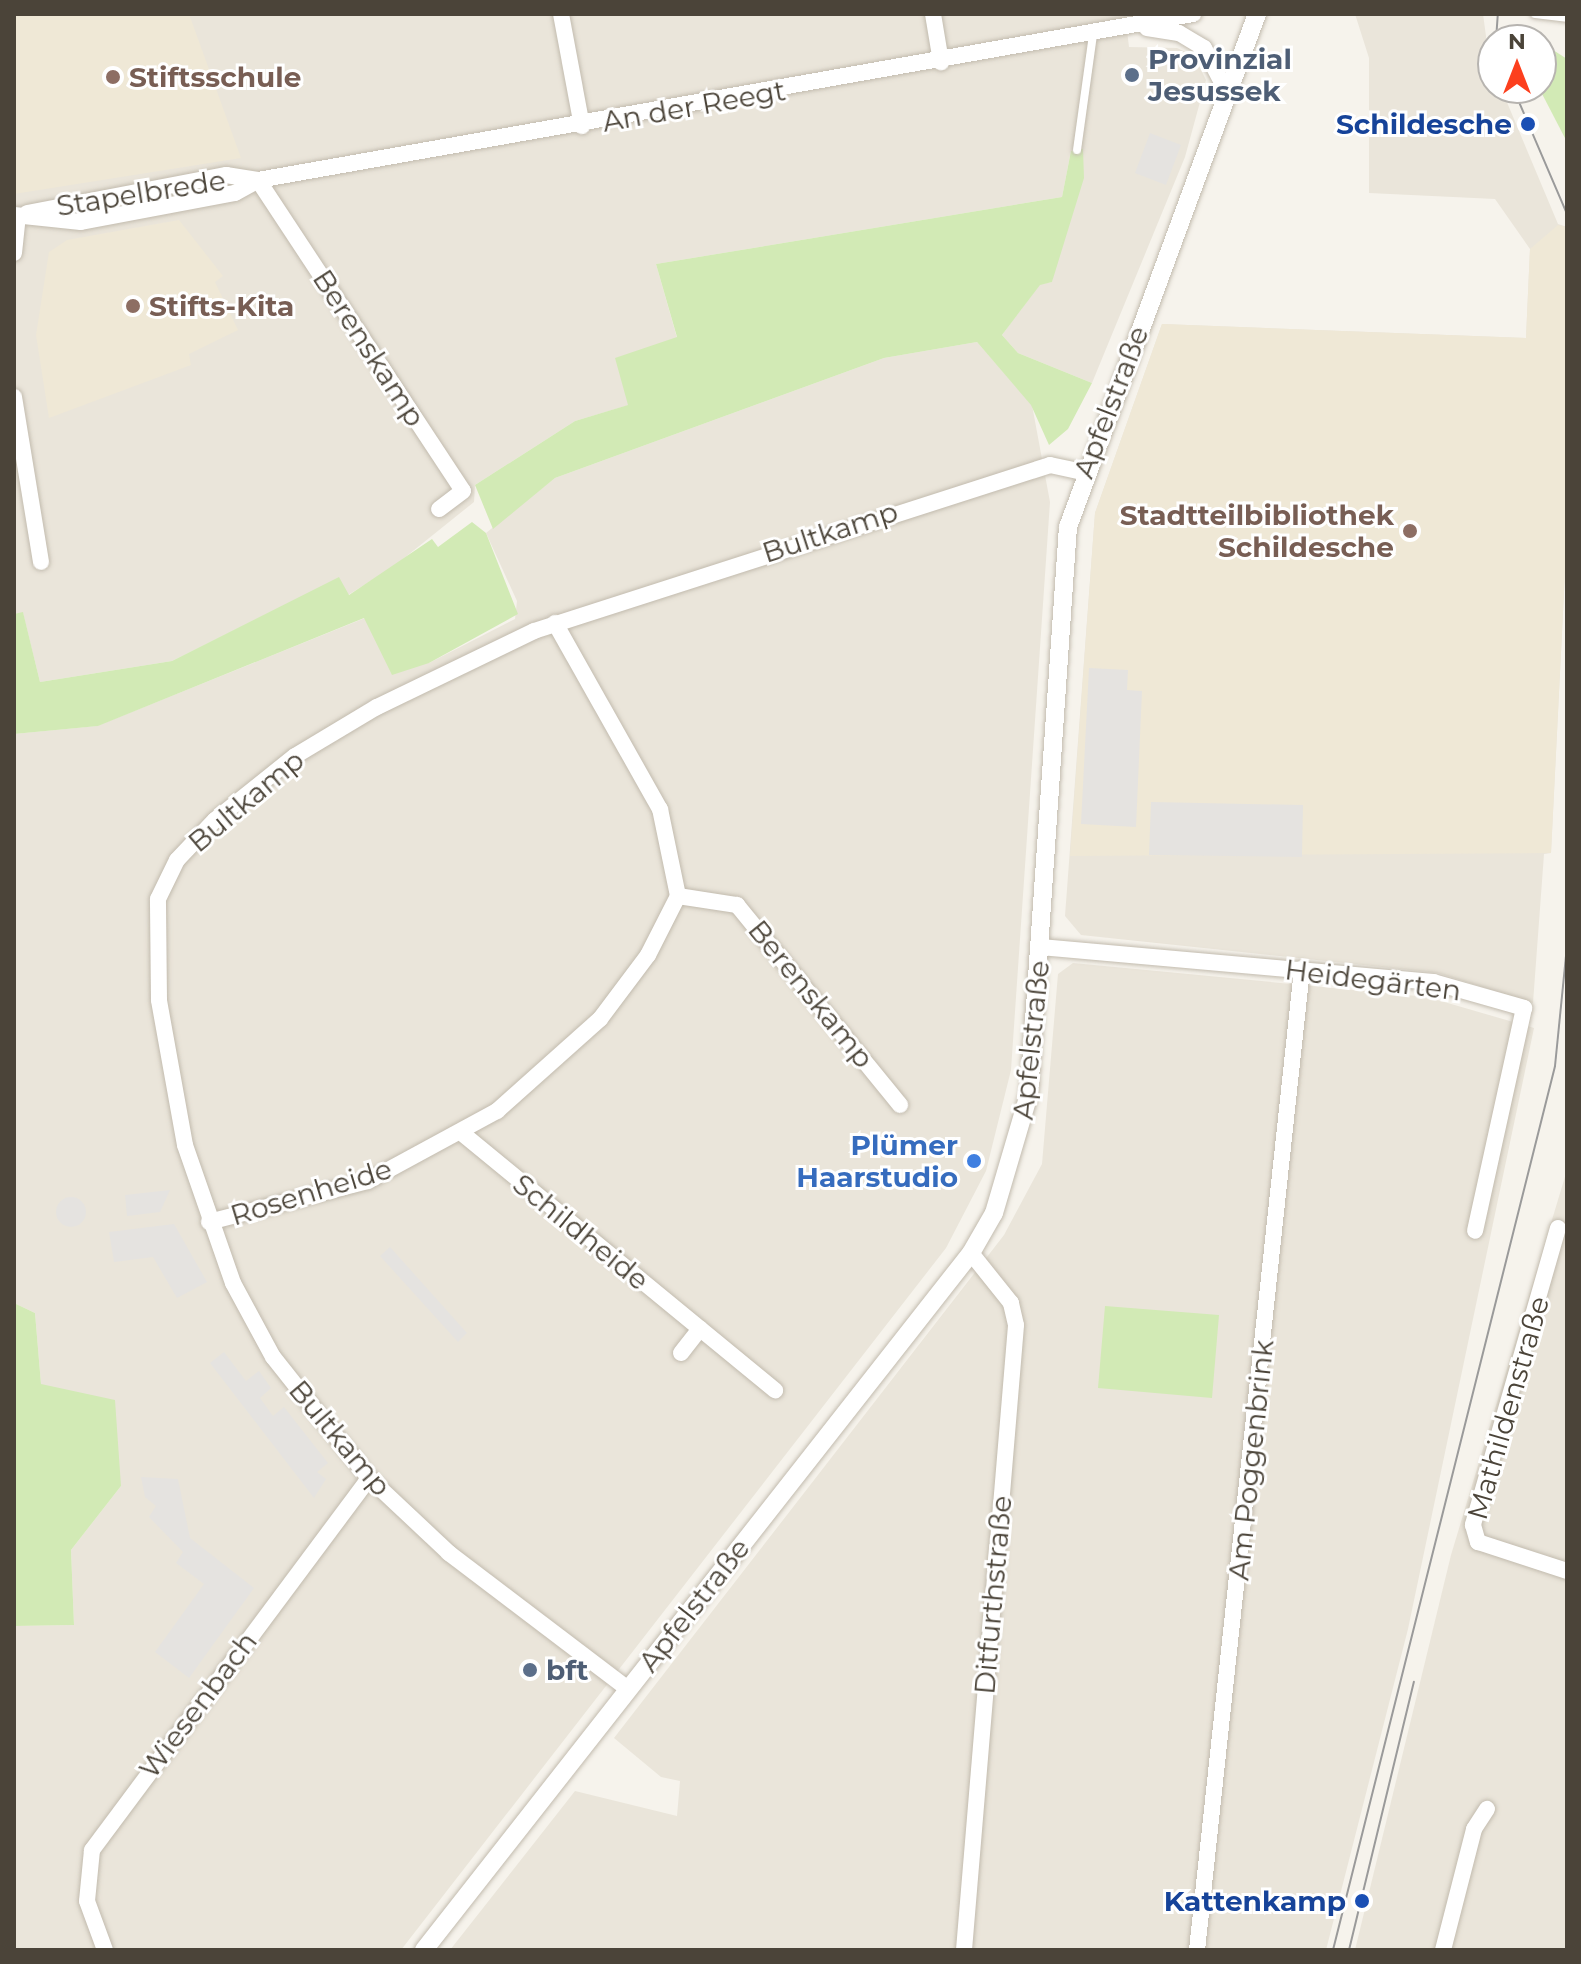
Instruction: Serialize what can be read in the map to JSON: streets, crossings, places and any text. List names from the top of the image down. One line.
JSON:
{"streets":{"street":["An der Reegt","Stapelbrede","Berenskamp","Apfelstraße","Bultkamp","Heidegärten","Rosenheide","Schildheide","Mathildenstraße","Am Poggenbrink","Ditfurthstraße","Wiesenbach"]},"crossings":[["An der Reegt","Stapelbrede"],["An der Reegt","Berenskamp"],["An der Reegt","Apfelstraße"],["Stapelbrede","Berenskamp"],["Berenskamp","Rosenheide"],["Apfelstraße","Bultkamp"],["Apfelstraße","Heidegärten"],["Apfelstraße","Ditfurthstraße"],["Bultkamp","Rosenheide"],["Bultkamp","Wiesenbach"],["Heidegärten","Am Poggenbrink"],["Rosenheide","Schildheide"]],"places":["Provinzial Jesussek","Stiftsschule","Schildesche","Stifts-Kita","Stadtteilbibliothek Schildesche","Plümer Haarstudio","bft","Kattenkamp"],"north":"top"}
